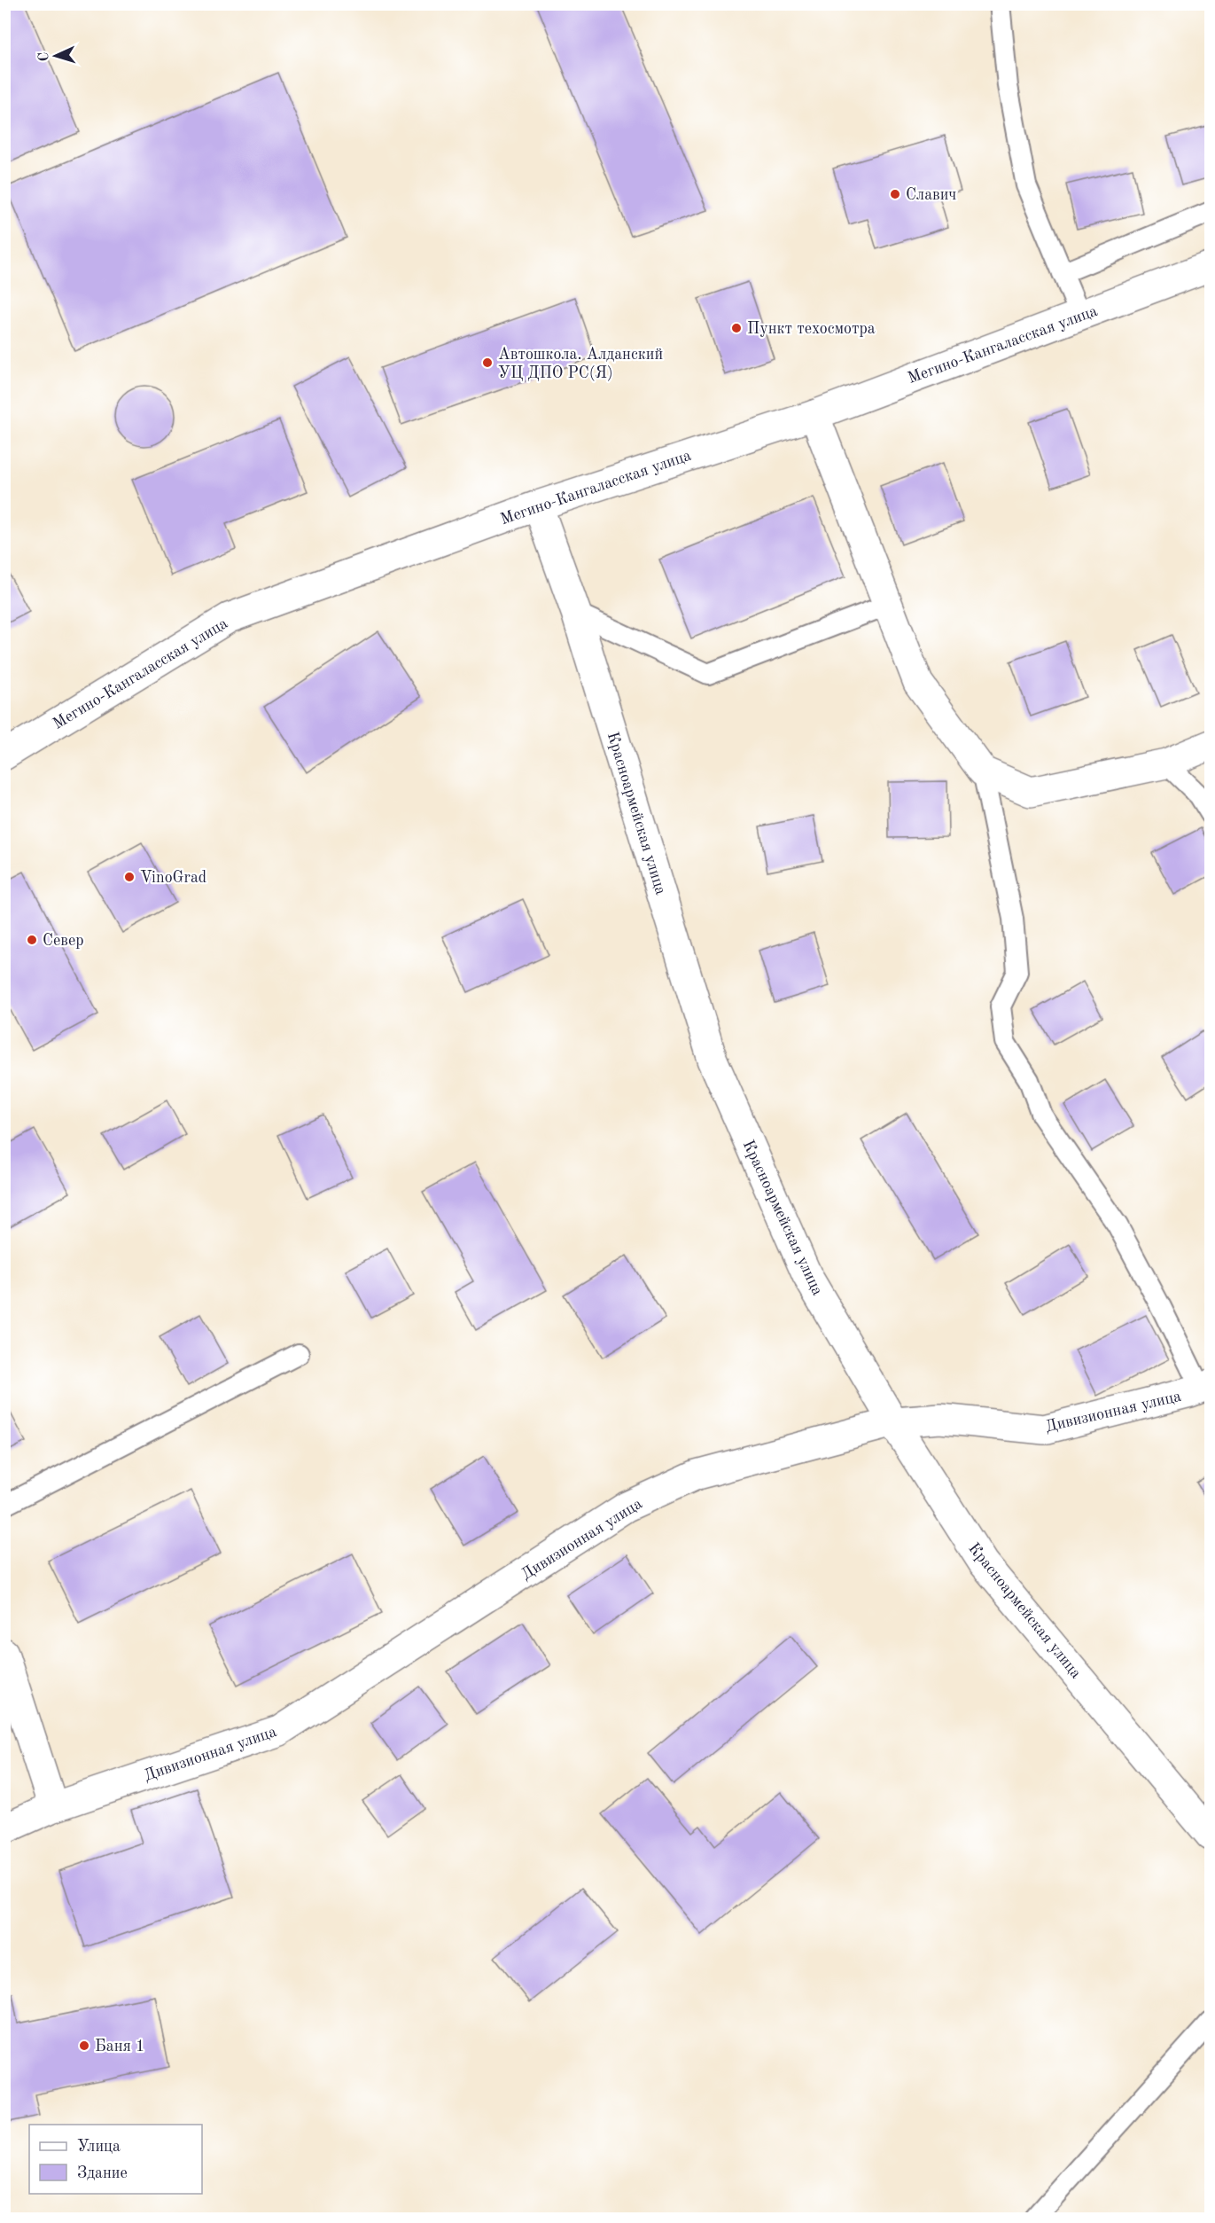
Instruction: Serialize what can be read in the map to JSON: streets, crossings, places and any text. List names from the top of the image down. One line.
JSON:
{"streets":{"street":["Мегино-Кангаласская улица","Красноармейская улица","Дивизионная улица"]},"crossings":[["Мегино-Кангаласская улица","Красноармейская улица"],["Красноармейская улица","Дивизионная улица"]],"places":["Славич","Пункт техосмотра","Автошкола. Алданский УЦ ДПО РС(Я)","VinoGrad","Север","Баня 1"],"legend":["Улица","Здание"],"north":"left"}
